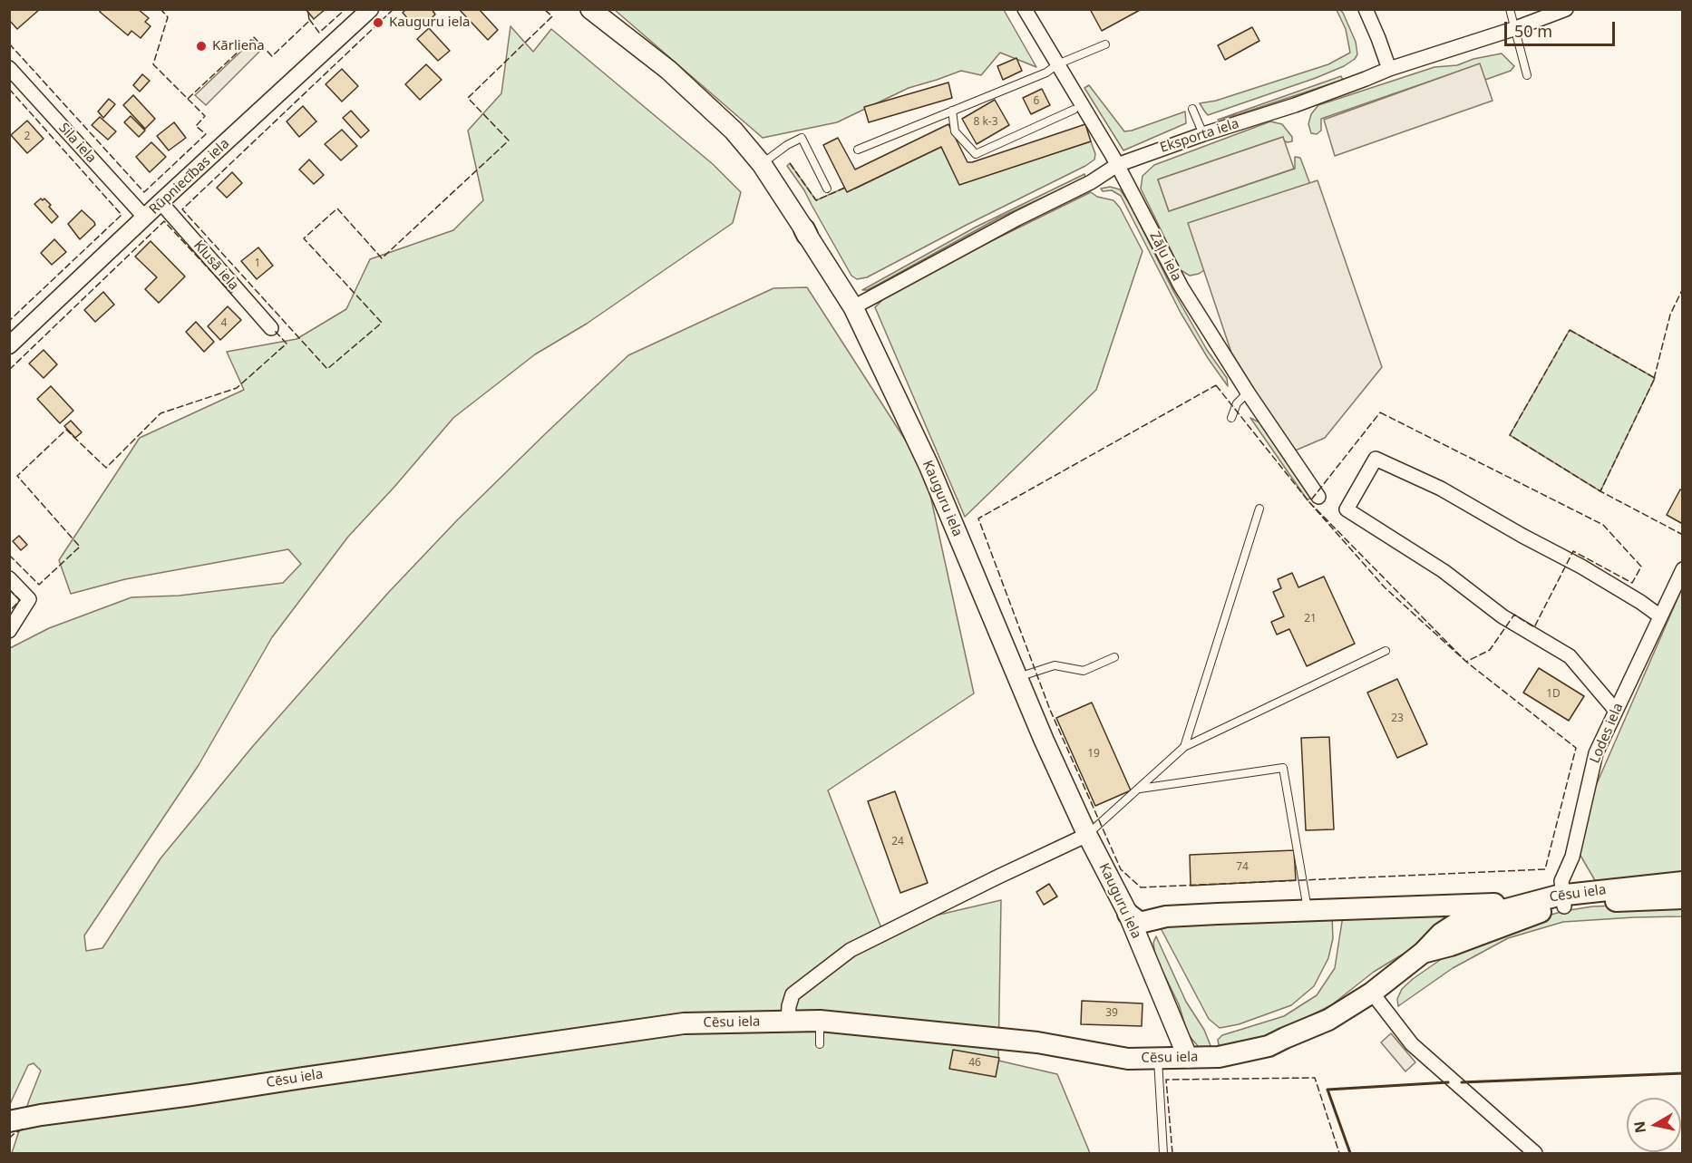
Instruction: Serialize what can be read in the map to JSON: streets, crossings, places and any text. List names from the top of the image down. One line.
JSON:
{"streets":{"main road":["Kauguru iela","Cēsu iela"],"street":["Eksporta iela","Sila iela","Rūpniecības iela","Zāļu iela","Klusā iela","Lodes iela"]},"crossings":[["Eksporta iela","Zāļu iela"],["Eksporta iela","Kauguru iela"],["Sila iela","Rūpniecības iela"],["Rūpniecības iela","Klusā iela"],["Kauguru iela","Cēsu iela"],["Lodes iela","Cēsu iela"]],"places":["Kauguru iela","Kārliena"],"house_numbers":["6","8 k-3","2","1","4","21","1D","23","19","24","74","39","46"],"scale_bar":"50 m","north":"left"}
